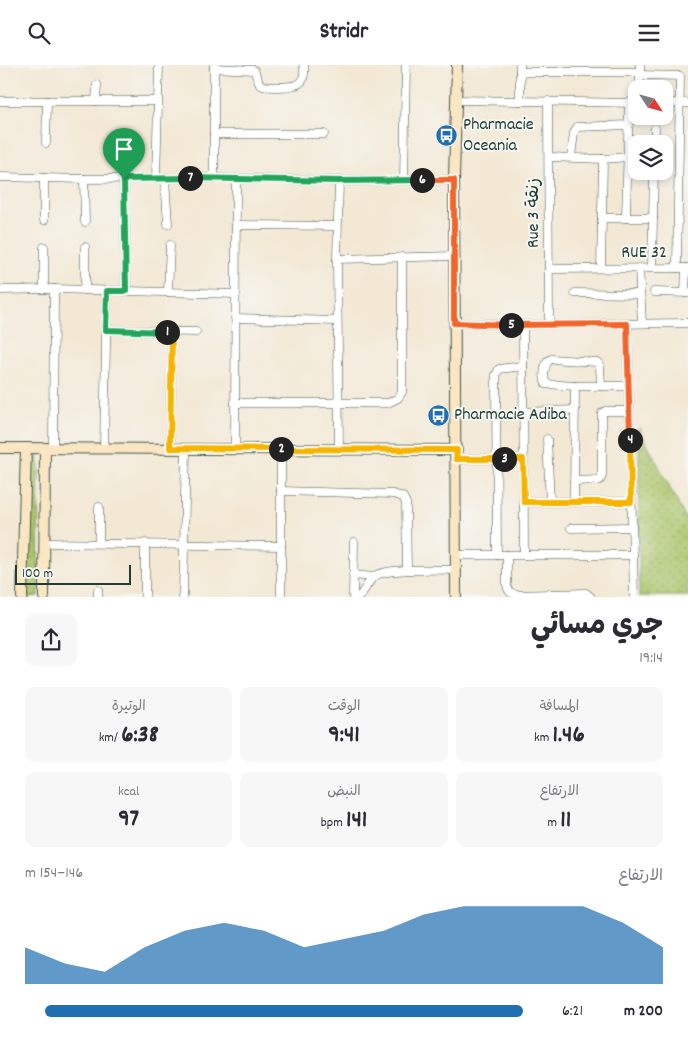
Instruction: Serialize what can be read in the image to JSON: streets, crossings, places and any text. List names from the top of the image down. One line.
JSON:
{"streets":{"street":["Rue 3 زنقة","RUE 32"]},"crossings":[["Rue 3 زنقة","RUE 32"]],"places":{"bus stop":["Pharmacie Oceania","Pharmacie Adiba"]},"scale_bar":"100 m","north":"bottom right","page":{"header":"Stridr","pins":["7","6","5","1","4","2","3"],"scale":"100 m","heading":["جري مسائي","19:14"],"stats":[["المسافة","1.46 km"],["الوقت","9:41"],["الوتيرة","6:38 /km"],["الارتفاع","11 m"],["النبض","141 bpm"],["kcal","97"]],"chart":["الارتفاع","146–154 m"],"list":[{"name":"200 m","note":"6:21"}]}}
